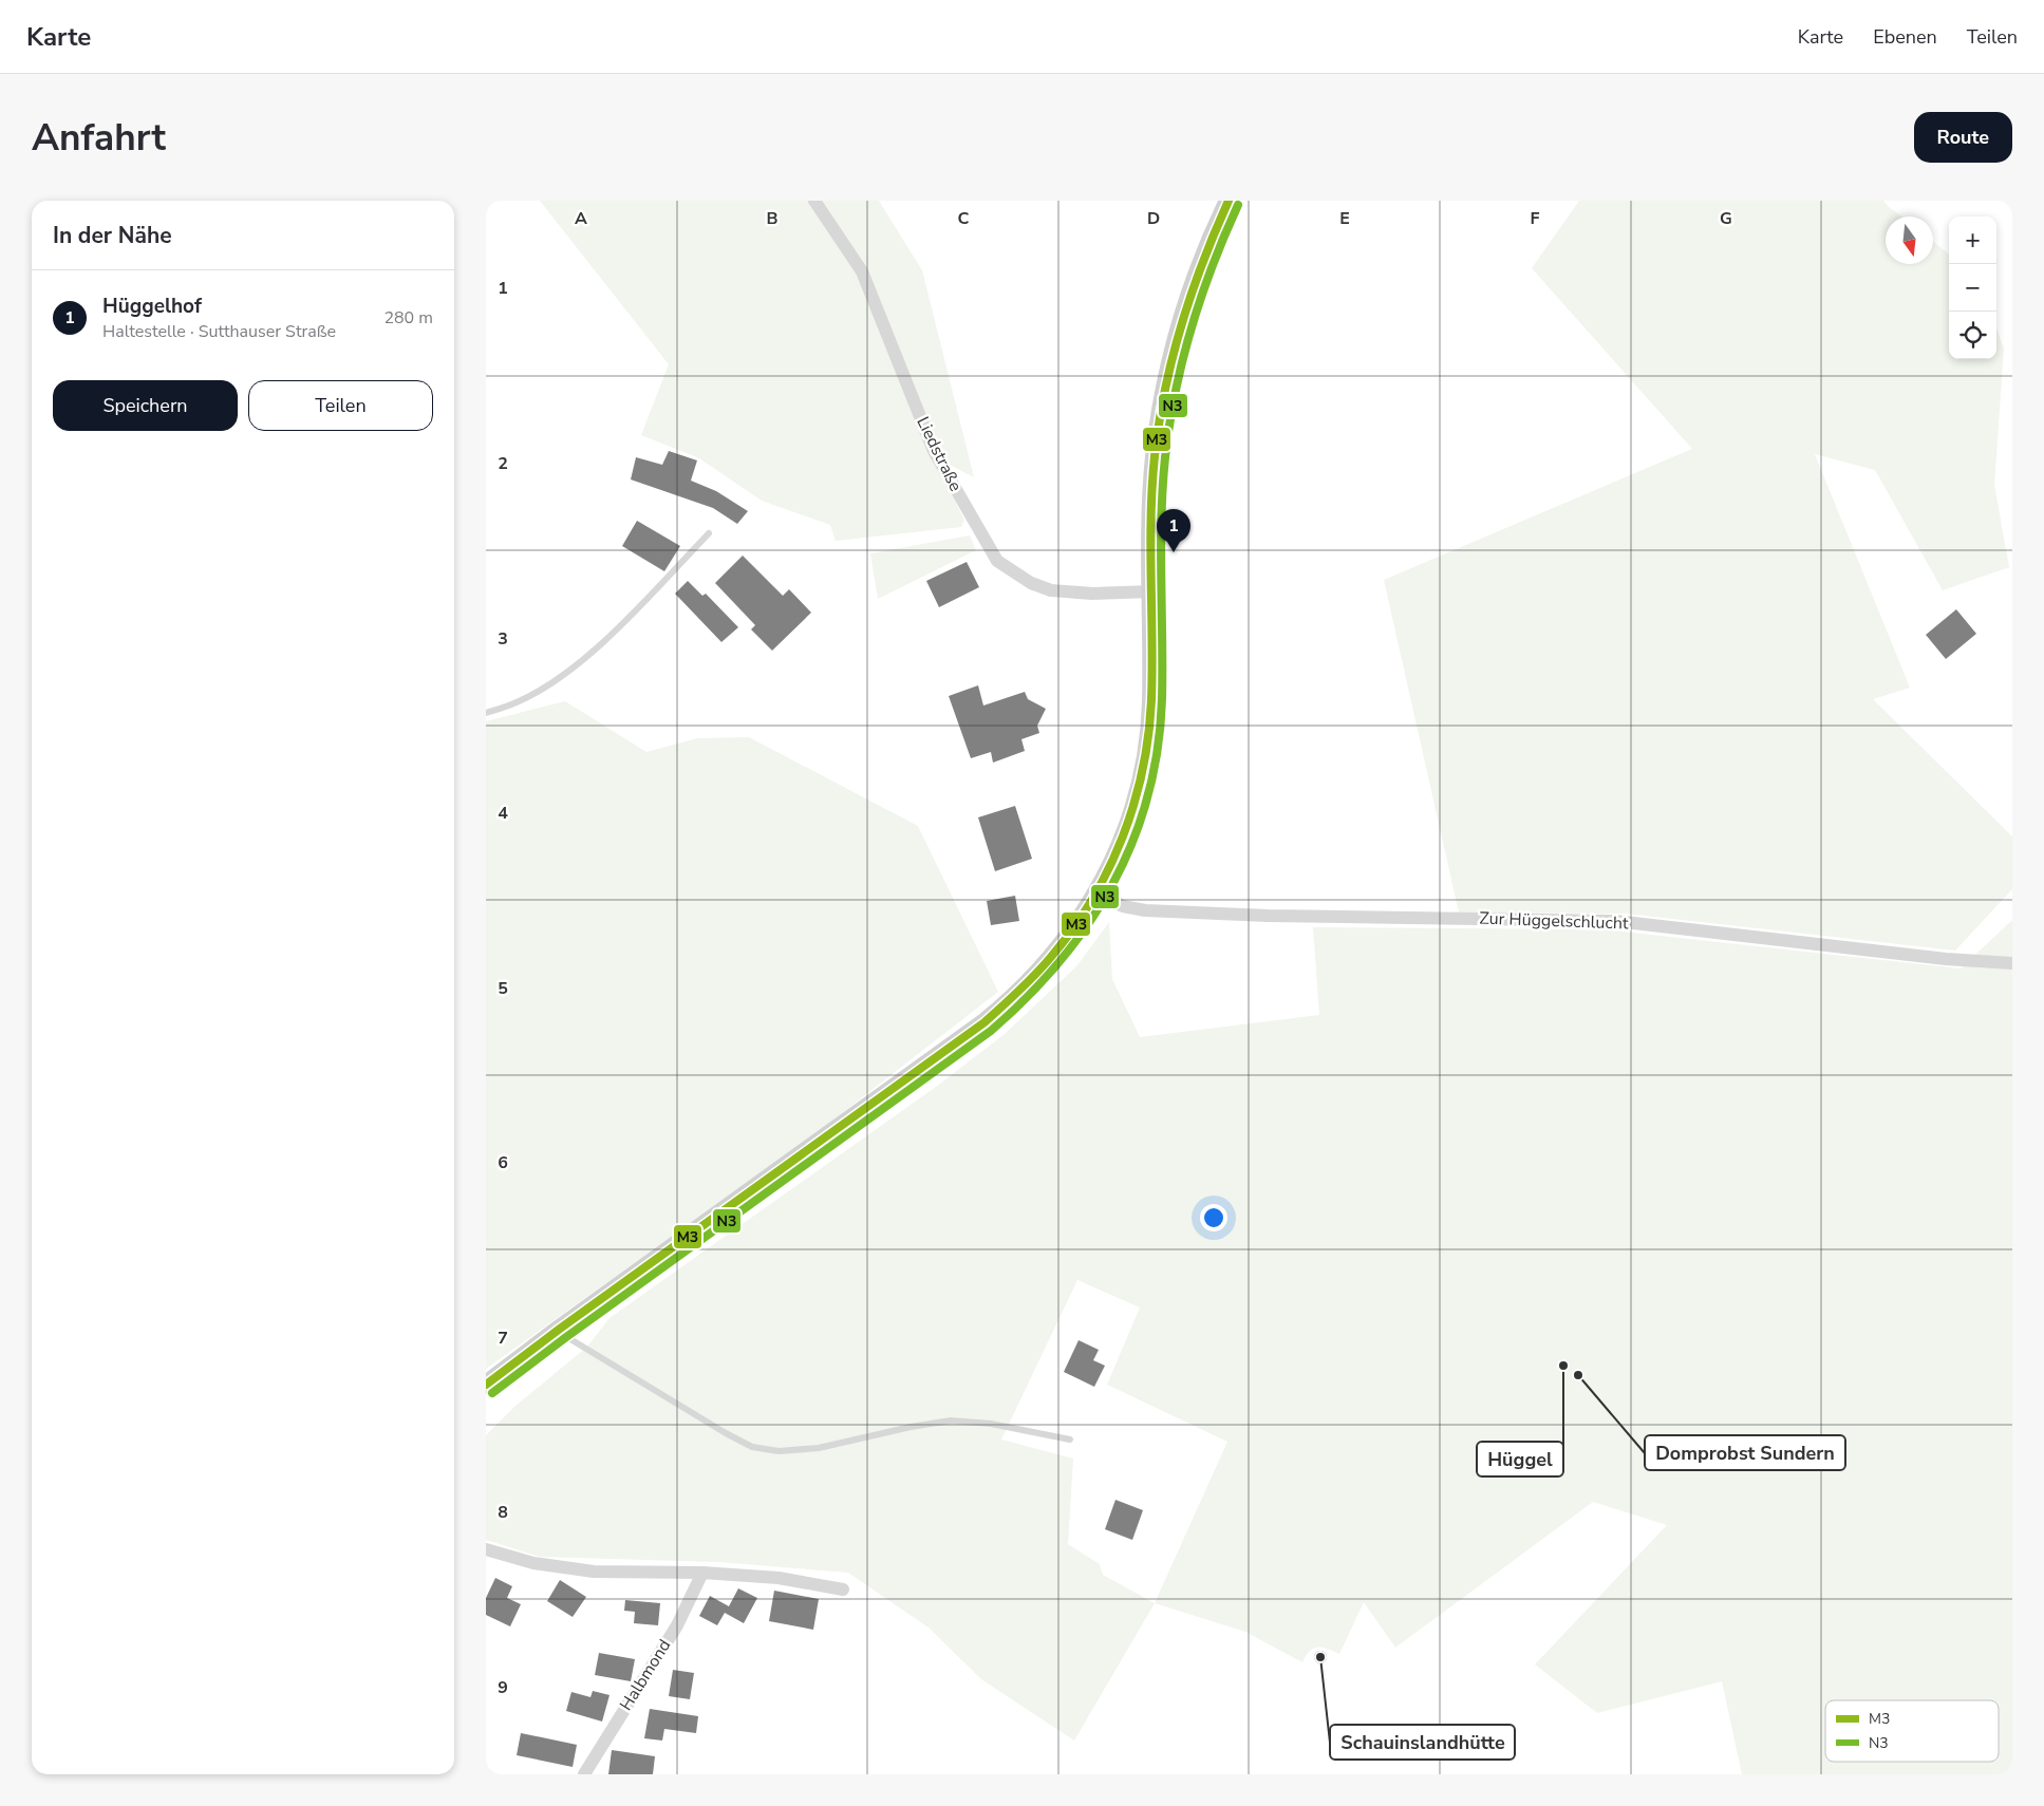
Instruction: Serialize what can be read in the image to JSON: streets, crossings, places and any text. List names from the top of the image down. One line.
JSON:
{"streets":{"street":["Liedstraße","Zur Hüggelschlucht","Halbmond"]},"places":["Hüggel","Domprobst Sundern","Schauinslandhütte"],"lines":["transit line M3","transit line N3"],"legend":["M3","N3"],"north":"bottom","page":{"header":"Karte","nav":["Karte","Ebenen","Teilen"],"buttons":["Route",["Speichern","Teilen"]],"title":"Anfahrt","heading":"In der Nähe","map_buttons":["+","−"],"list":[{"mark":"1","name":"Hüggelhof","note":"Haltestelle · Sutthauser Straße","value":"280 m"}],"pins":"1"},"grid":{"columns":["A","B","C","D","E","F","G"],"rows":["1","2","3","4","5","6","7","8","9"]}}
